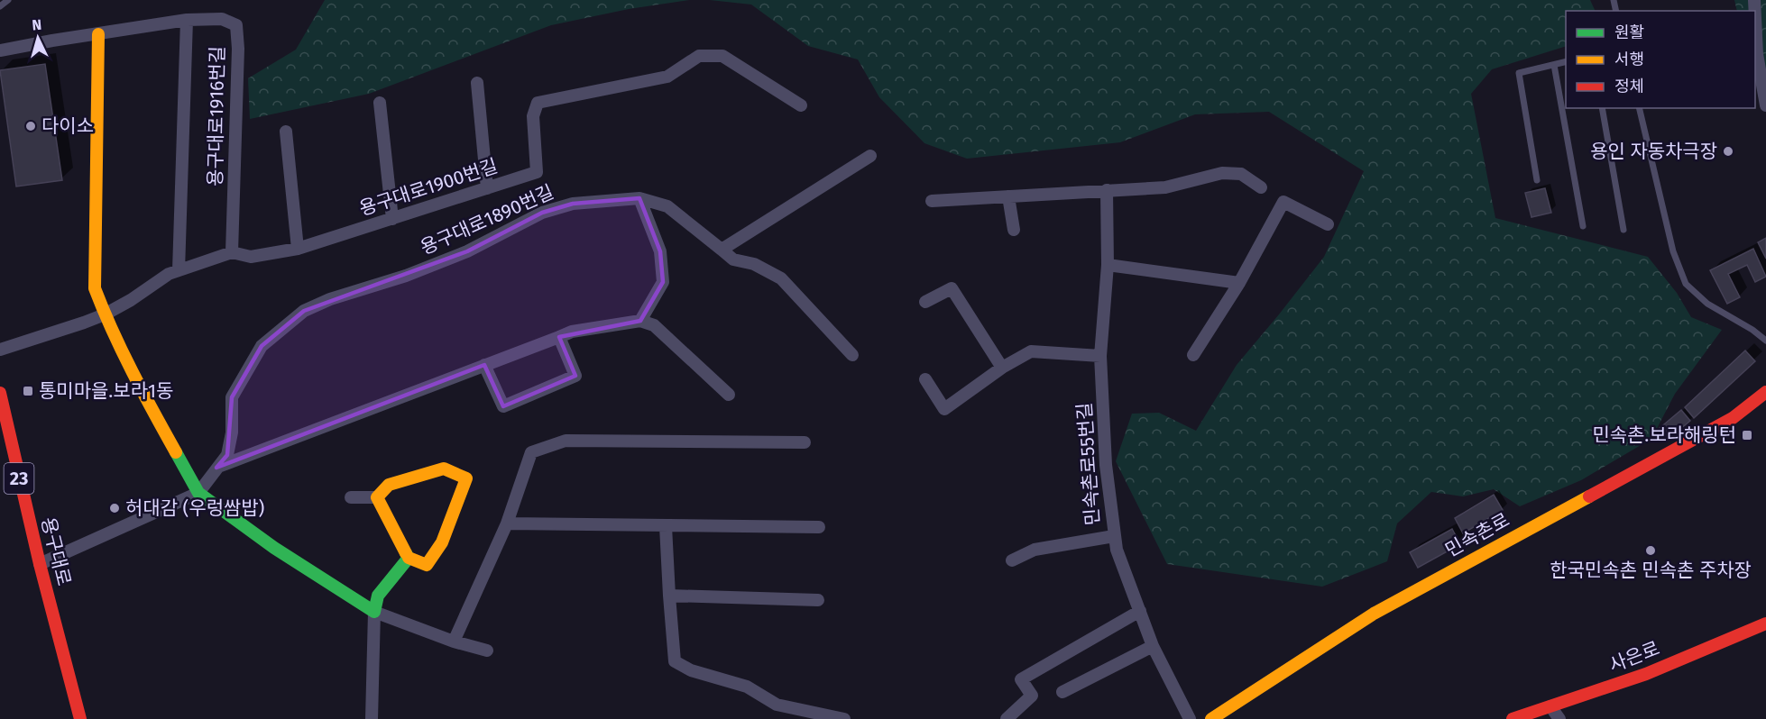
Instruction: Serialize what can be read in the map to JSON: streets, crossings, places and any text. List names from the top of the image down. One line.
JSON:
{"streets":{"street":["용구대로1916번길","용구대로1900번길","용구대로1890번길","민속촌로55번길","23","민속촌로","용구대로","사은로"]},"crossings":[["용구대로1916번길","용구대로1900번길"]],"places":{"other":["다이소","용인 자동차극장","허대감 (우렁쌈밥)","한국민속촌 민속촌 주차장"],"transit":["통미마을.보라1동","민속촌.보라해링턴"]},"legend":["원활","서행","정체"],"north":"top"}
